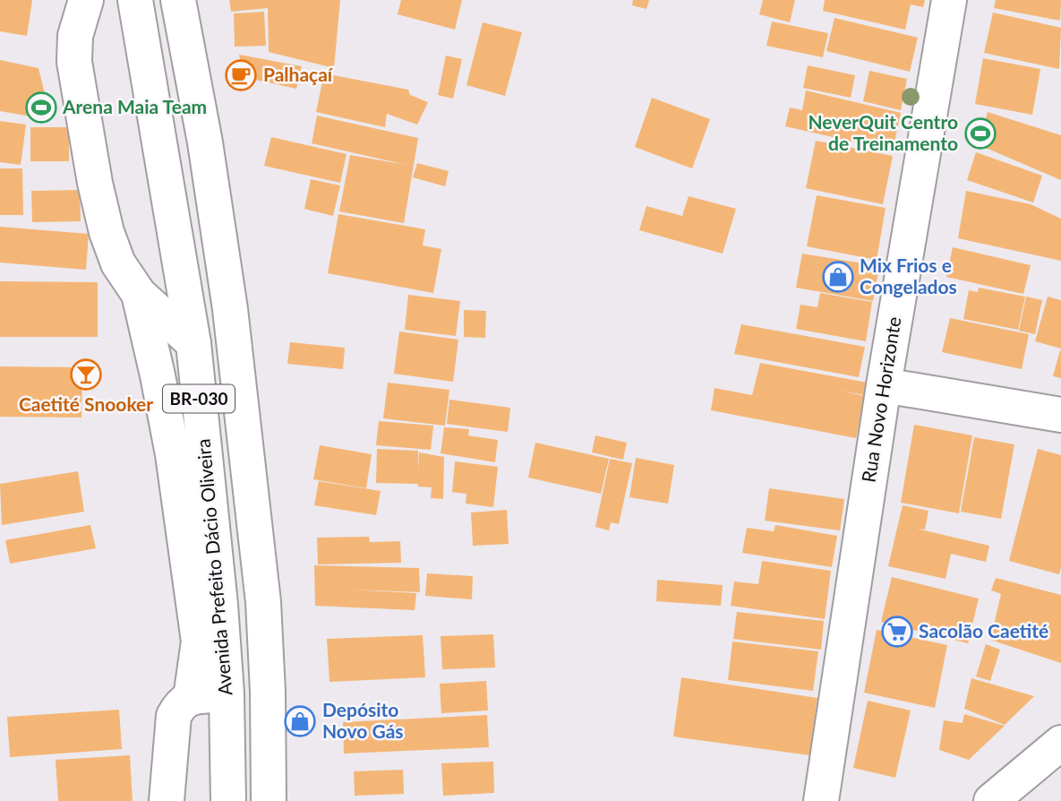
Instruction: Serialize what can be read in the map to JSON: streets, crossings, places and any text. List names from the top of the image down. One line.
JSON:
{"streets":{"street":["BR-030","Rua Novo Horizonte","Avenida Prefeito Dácio Oliveira"]},"places":{"cafe":["Palhaçaí"],"sports":["Arena Maia Team","NeverQuit Centro de Treinamento"],"shop":["Mix Frios e Congelados","Depósito Novo Gás"],"bar":["Caetité Snooker"],"supermarket":["Sacolão Caetité"]}}
